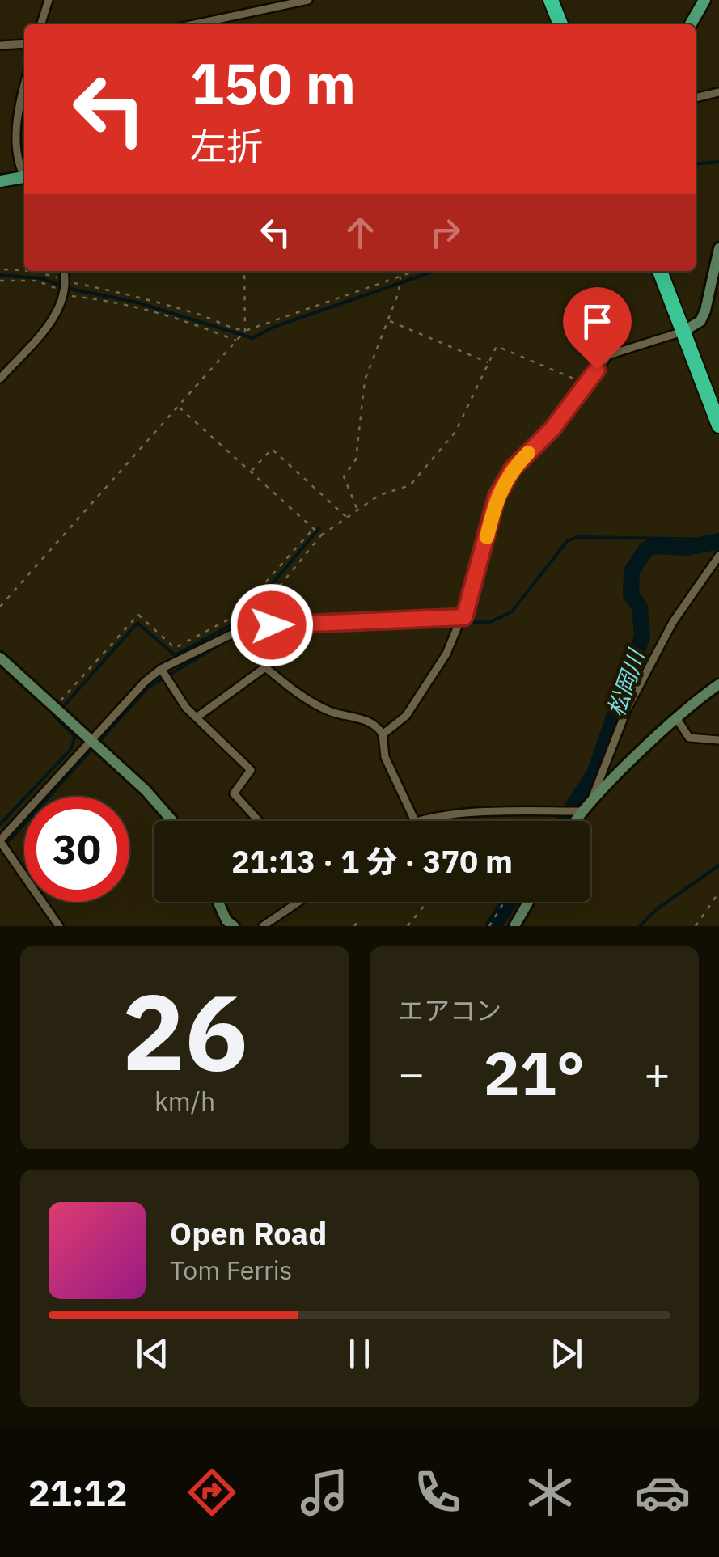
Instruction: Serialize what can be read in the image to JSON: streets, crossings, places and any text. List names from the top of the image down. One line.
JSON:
{"water":["松岡川"],"page":{"turn":["150 m","左折"],"limit":"30","trip":"21:13 · 1 分 · 370 m","tile":[["26","km/h"],"エアコン"],"heat":["−","21°","+"],"song":["Open Road","Tom Ferris"],"tabs":"21:12"}}
